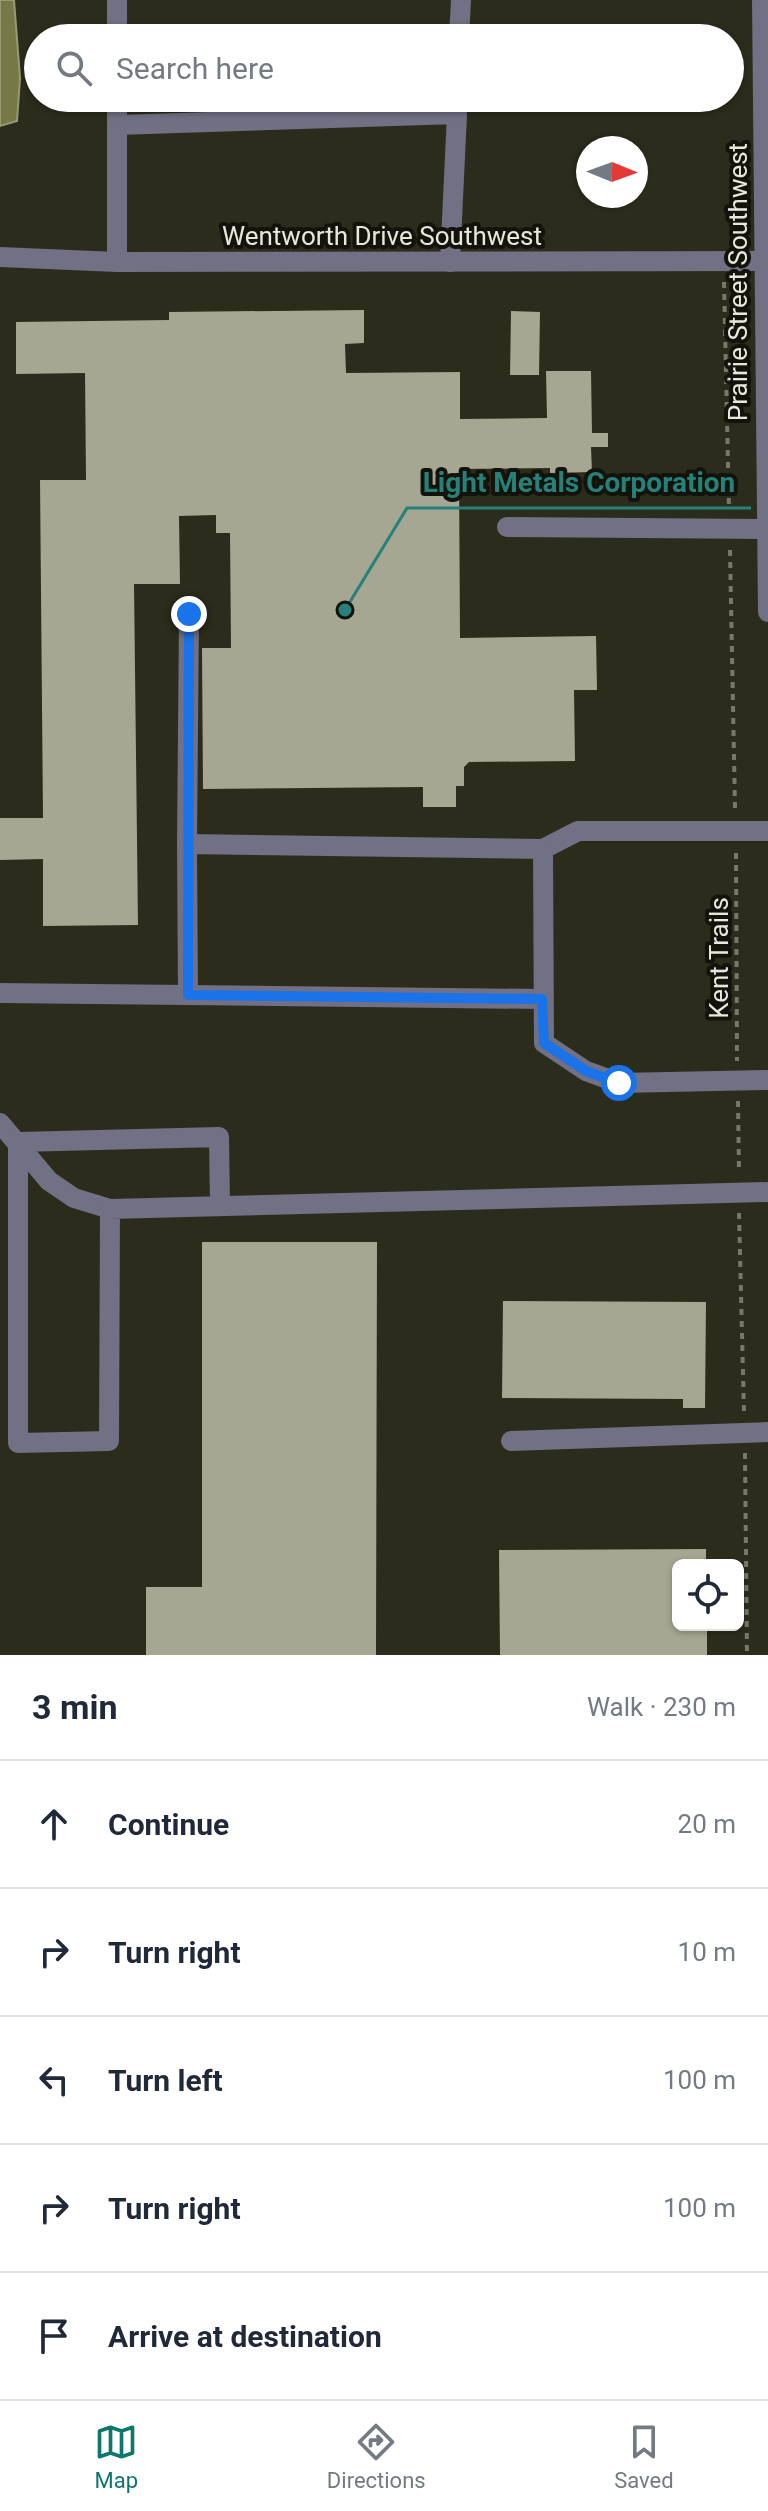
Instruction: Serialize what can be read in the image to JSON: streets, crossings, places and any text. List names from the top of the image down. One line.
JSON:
{"streets":{"street":["Wentworth Drive Southwest","Prairie Street Southwest"],"path":["Kent Trails"]},"crossings":[["Wentworth Drive Southwest","Prairie Street Southwest"],["Wentworth Drive Southwest","Kent Trails"]],"places":["Light Metals Corporation"],"north":"right","page":{"search":"Search here","heading":["3 min","Walk · 230 m"],"list":[["Continue","20 m"],["Turn right","10 m"],["Turn left","100 m"],["Turn right","100 m"],"Arrive at destination"],"nav":["Map","Directions","Saved"]}}
